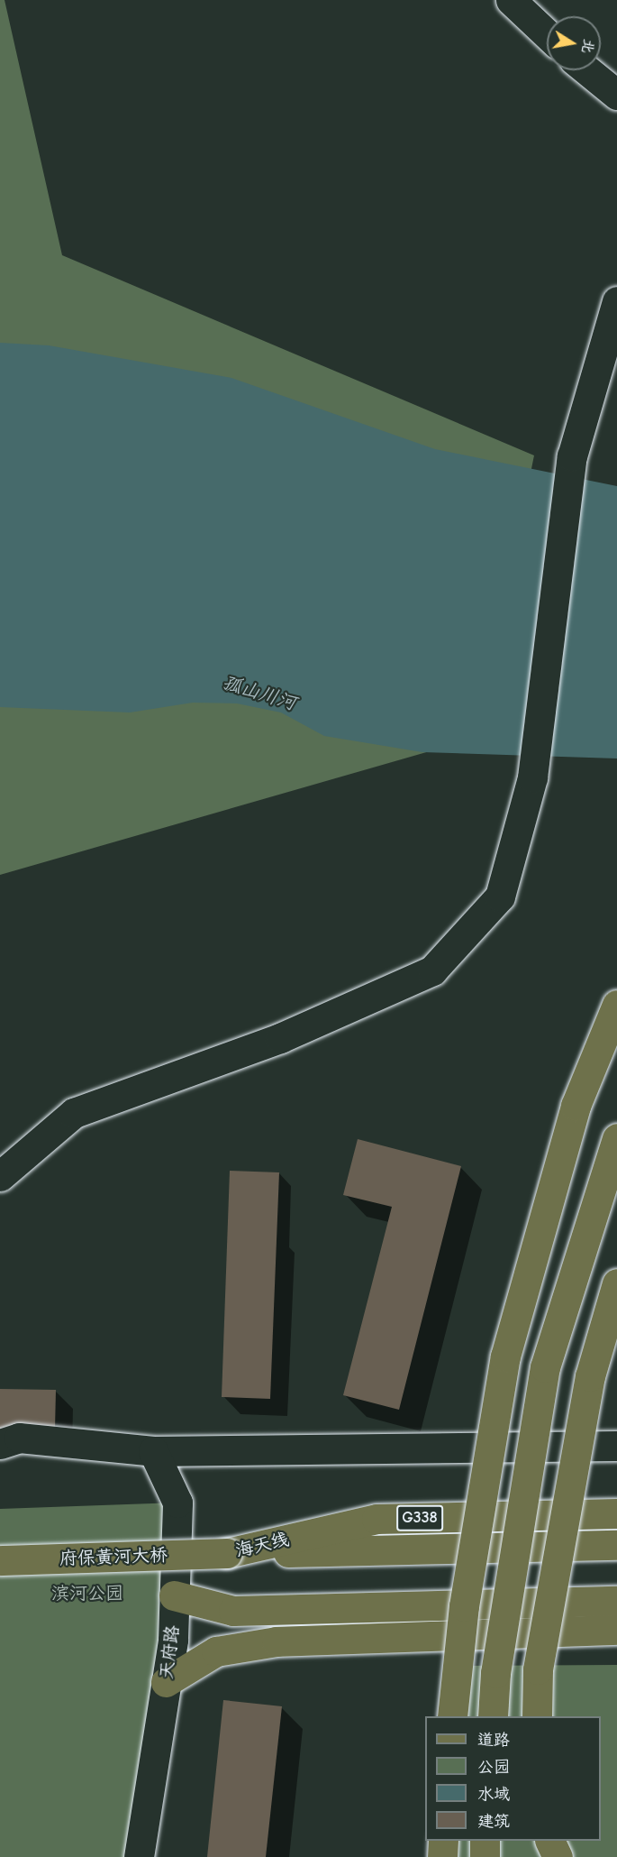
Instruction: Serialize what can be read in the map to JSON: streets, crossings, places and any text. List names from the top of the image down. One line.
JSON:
{"streets":{"main road":["G338","海天线","府保黄河大桥"],"street":["天府路"]},"crossings":[["海天线","府保黄河大桥"]],"water":["孤山川河"],"parks":["滨河公园"],"legend":["道路","公园","水域","建筑"],"north":"right"}
